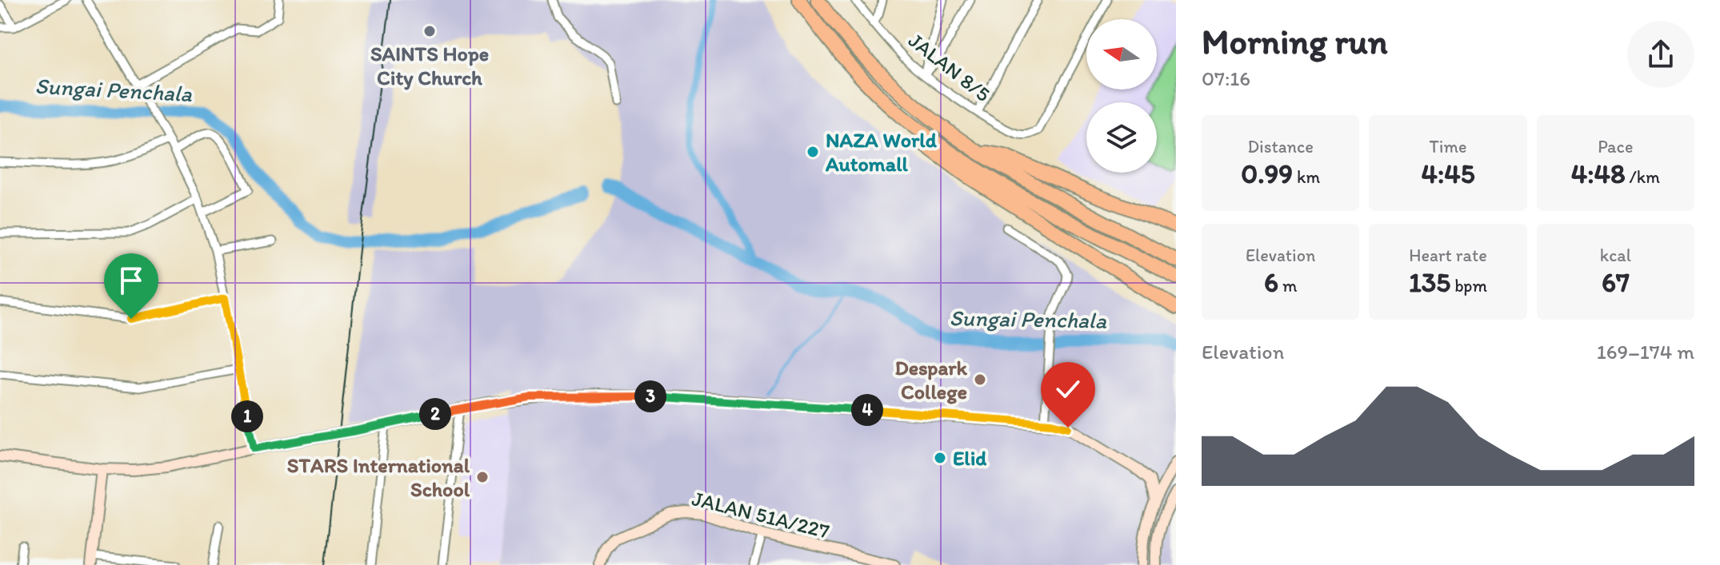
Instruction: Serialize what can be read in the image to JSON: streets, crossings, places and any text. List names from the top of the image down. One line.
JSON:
{"streets":{"street":["JALAN 8/5","JALAN 51A/227"]},"water":["Sungai Penchala"],"places":["SAINTS Hope City Church","NAZA World Automall","Despark College","Elid","STARS International School"],"north":"left","page":{"heading":["Morning run","07:16"],"stats":[["Distance","0.99 km"],["Time","4:45"],["Pace","4:48 /km"],["Elevation","6 m"],["Heart rate","135 bpm"],["kcal","67"]],"chart":["Elevation","169–174 m"],"pins":["3","4","2","1"]}}
